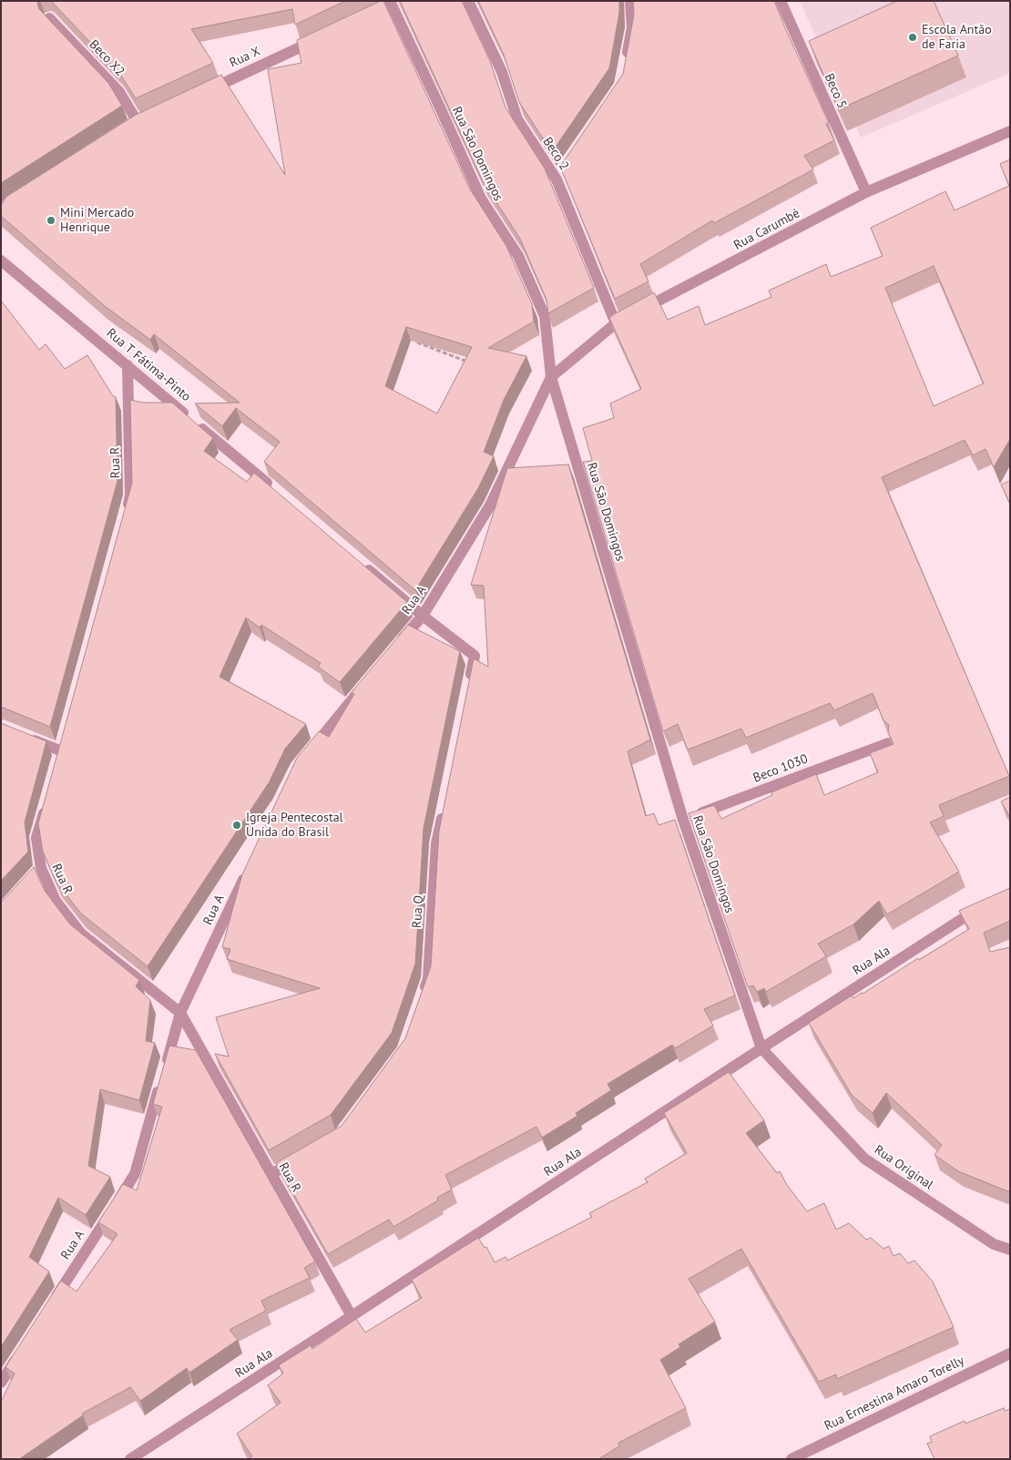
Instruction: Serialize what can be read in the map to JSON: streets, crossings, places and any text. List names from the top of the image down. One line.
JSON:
{"streets":{"street":["Rua X","Beco X2","Beco 5","Rua São Domingos","Beco 2","Rua Carumbé","Rua T Fátima-Pinto","Rua R","Rua A","Beco 1030","Rua Q","Rua Ala","Rua Original","Rua Ernestina Amaro Torelly"]},"crossings":[["Beco 5","Rua Carumbé"],["Rua São Domingos","Rua Carumbé"],["Rua São Domingos","Rua A"],["Rua São Domingos","Beco 1030"],["Rua São Domingos","Rua Ala"],["Rua São Domingos","Rua Original"],["Beco 2","Rua Carumbé"],["Rua Carumbé","Rua A"],["Rua T Fátima-Pinto","Rua R"],["Rua R","Rua A"],["Rua R","Rua Ala"],["Rua Ala","Rua Original"]],"places":["Escola Antão de Faria","Mini Mercado Henrique","Igreja Pentecostal Unida do Brasil"]}
